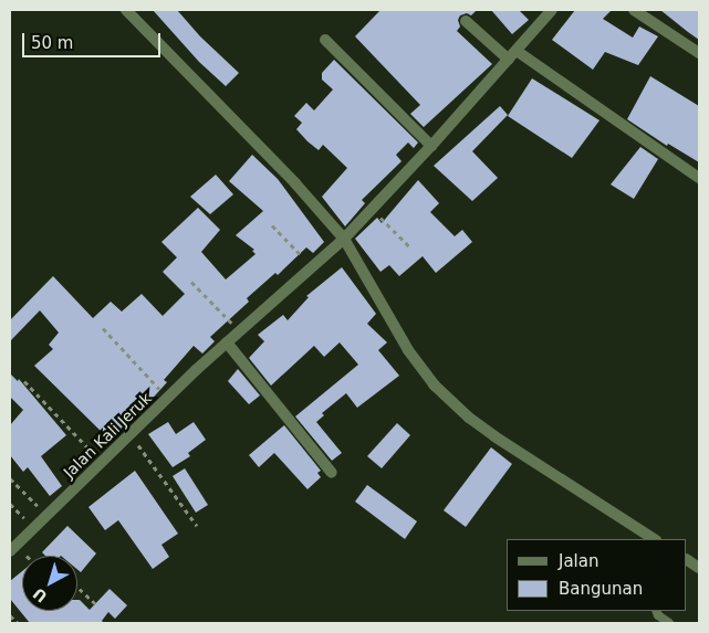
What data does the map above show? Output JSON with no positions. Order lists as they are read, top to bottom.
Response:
{
  "streets": {
    "street": ["Jalan Kali Jeruk"]
  },
  "legend": ["Jalan", "Bangunan"],
  "scale_bar": "50 m",
  "north": "bottom left"
}
